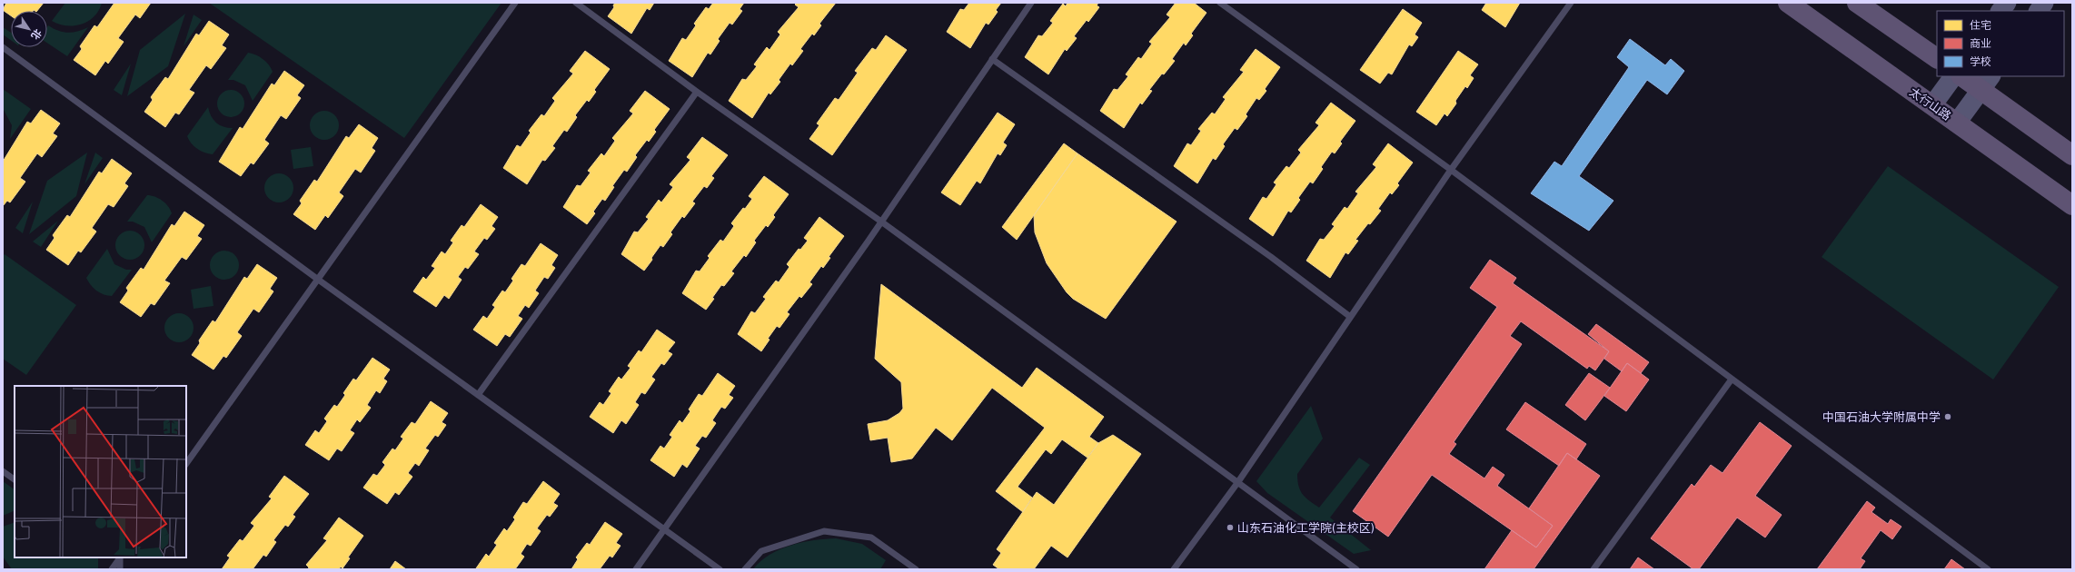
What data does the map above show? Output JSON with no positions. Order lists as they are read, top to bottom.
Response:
{
  "streets": {
    "main road": ["太行山路"]
  },
  "places": ["中国石油大学附属中学", "山东石油化工学院(主校区)"],
  "legend": ["住宅", "商业", "学校"],
  "north": "bottom right"
}
